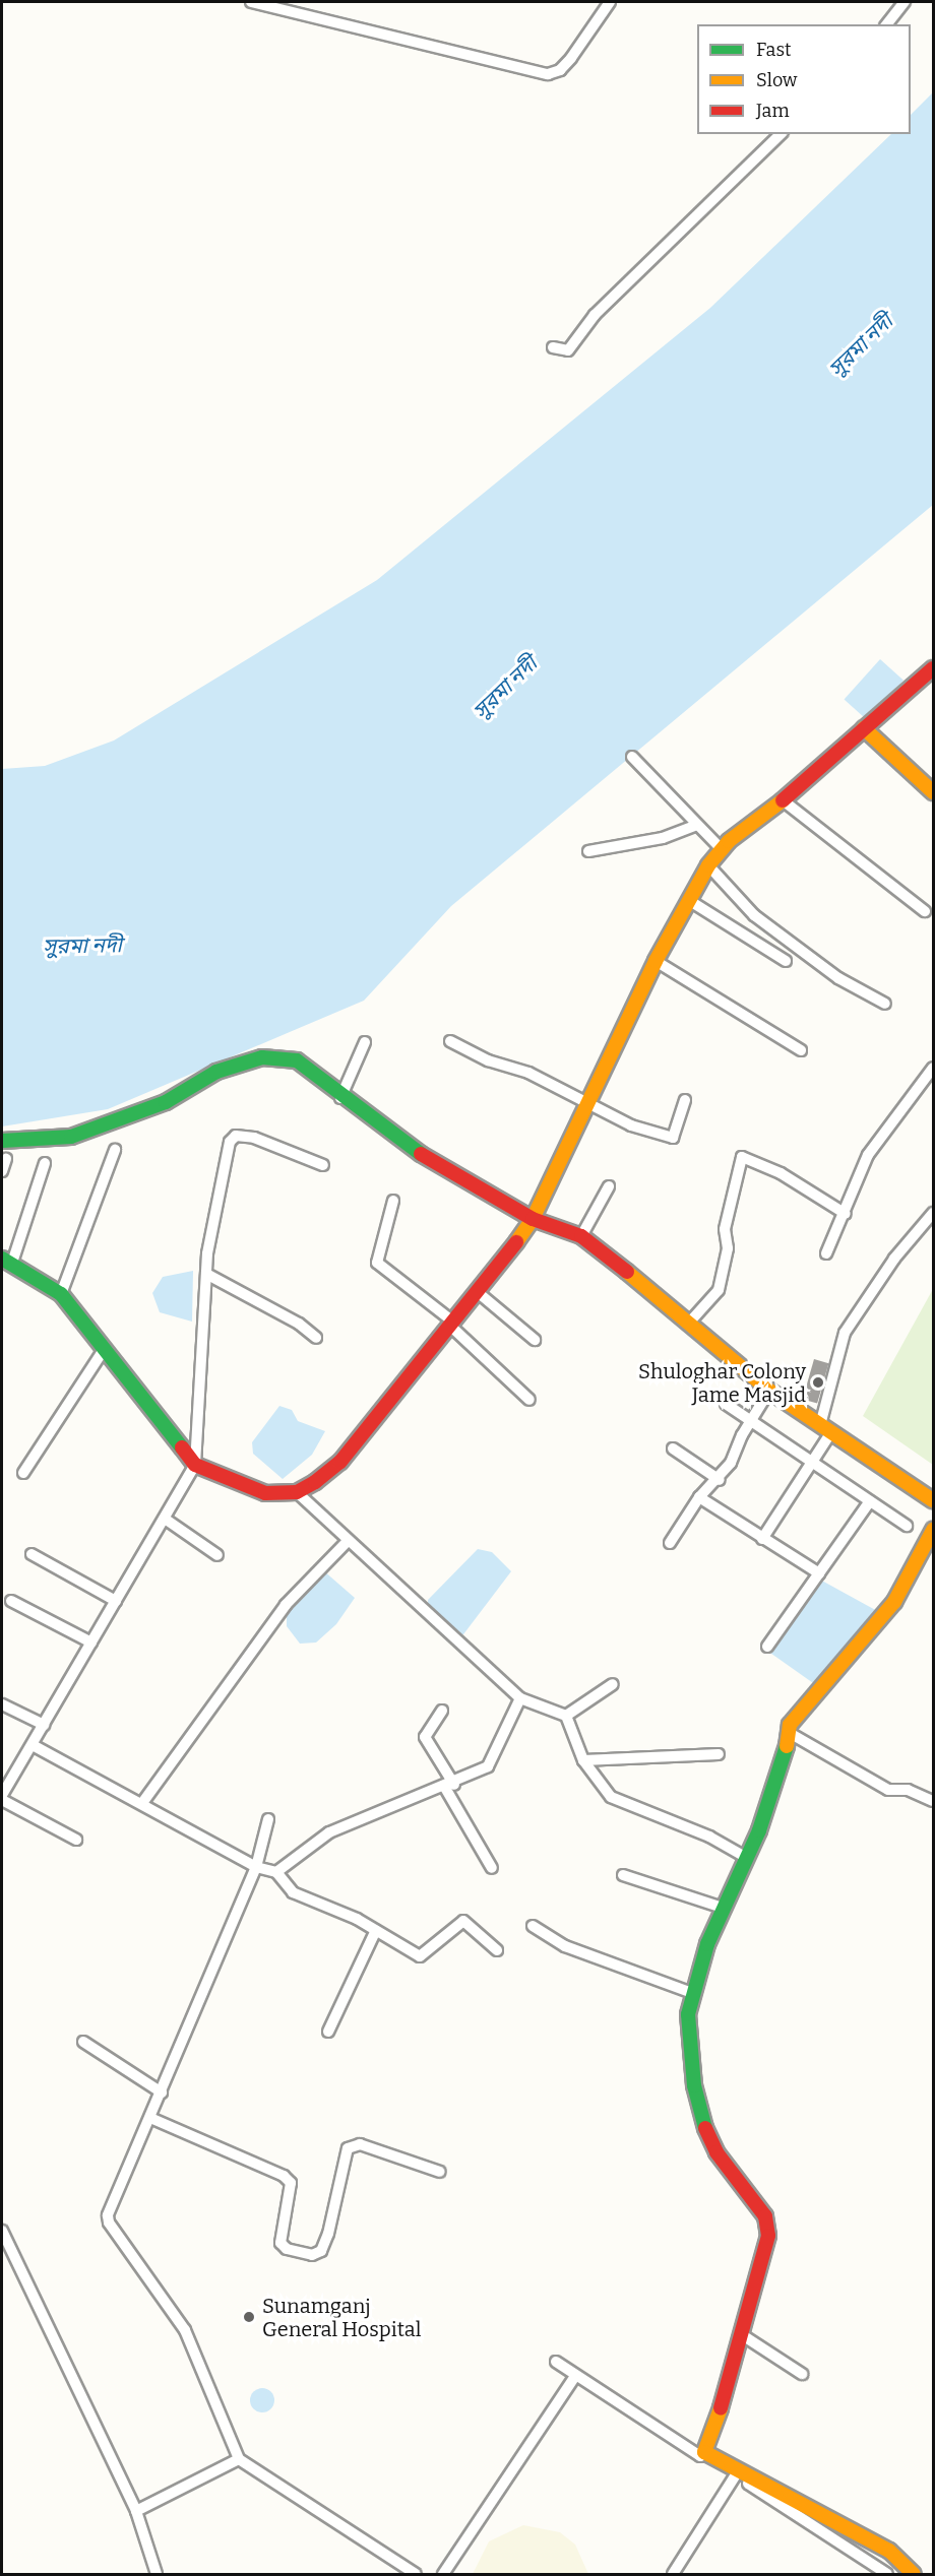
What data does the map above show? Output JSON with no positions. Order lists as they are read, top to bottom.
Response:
{
  "water": ["সুরমা নদী"],
  "places": ["Shuloghar Colony Jame Masjid", "Sunamganj General Hospital"],
  "legend": ["Fast", "Slow", "Jam"]
}
